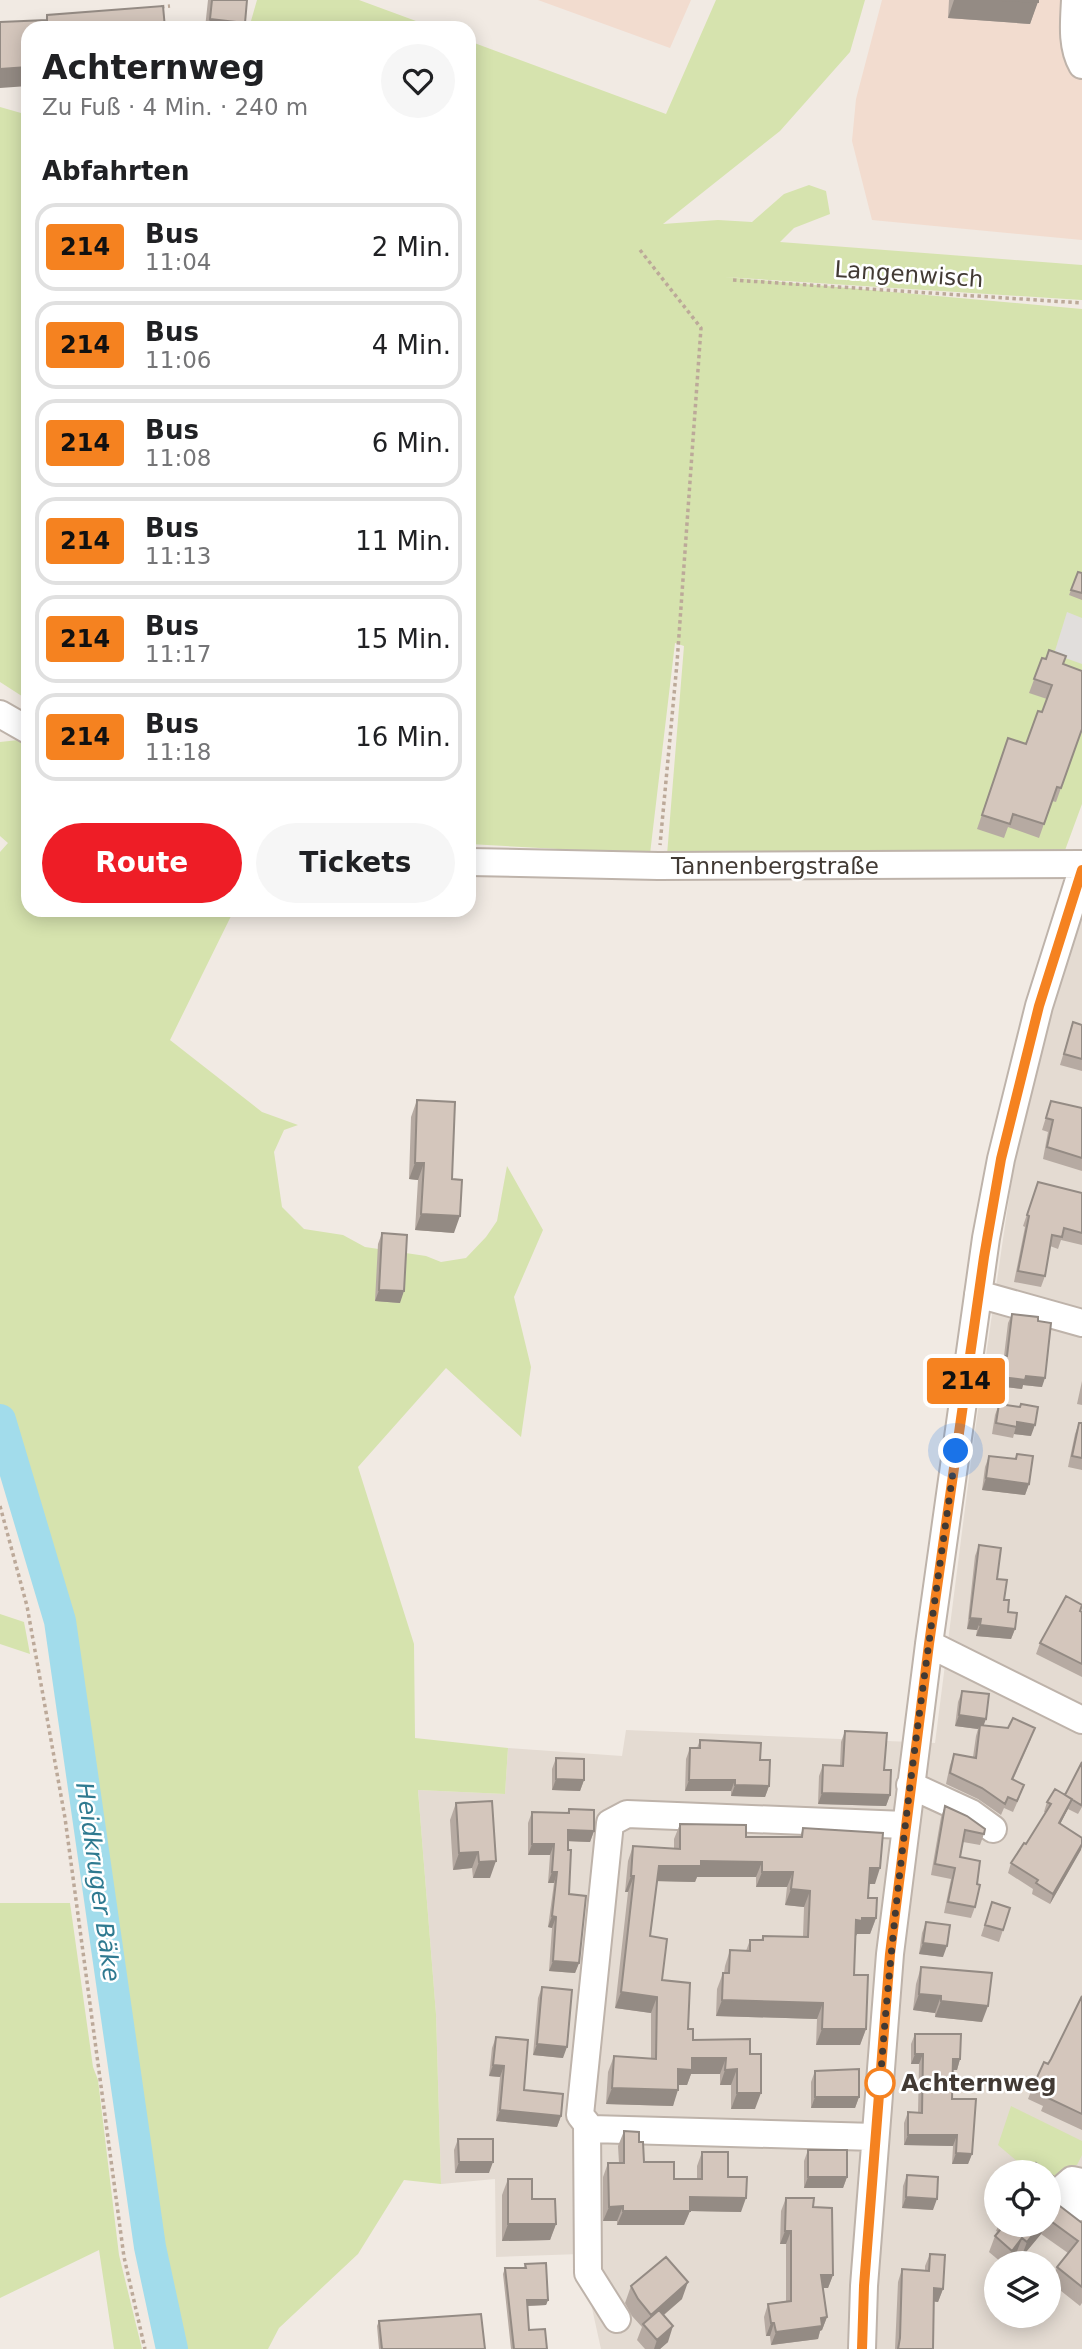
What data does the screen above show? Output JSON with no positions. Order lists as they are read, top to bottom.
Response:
{
  "streets": {
    "street": ["Tannenbergstraße"],
    "path": ["Langenwisch"]
  },
  "water": ["Heidkruger Bäke"],
  "places": ["Achternweg"],
  "lines": ["bus line 214"],
  "page": {
    "on_map": "214",
    "heading": [
      ["Achternweg", "Zu Fuß · 4 Min. · 240 m"],
      "Abfahrten"
    ],
    "list": [
      {
        "mark": "214",
        "name": "Bus",
        "note": "11:04",
        "value": "2 Min."
      },
      {
        "mark": "214",
        "name": "Bus",
        "note": "11:06",
        "value": "4 Min."
      },
      {
        "mark": "214",
        "name": "Bus",
        "note": "11:08",
        "value": "6 Min."
      },
      {
        "mark": "214",
        "name": "Bus",
        "note": "11:13",
        "value": "11 Min."
      },
      {
        "mark": "214",
        "name": "Bus",
        "note": "11:17",
        "value": "15 Min."
      },
      {
        "mark": "214",
        "name": "Bus",
        "note": "11:18",
        "value": "16 Min."
      }
    ],
    "buttons": ["Route", "Tickets"]
  }
}
